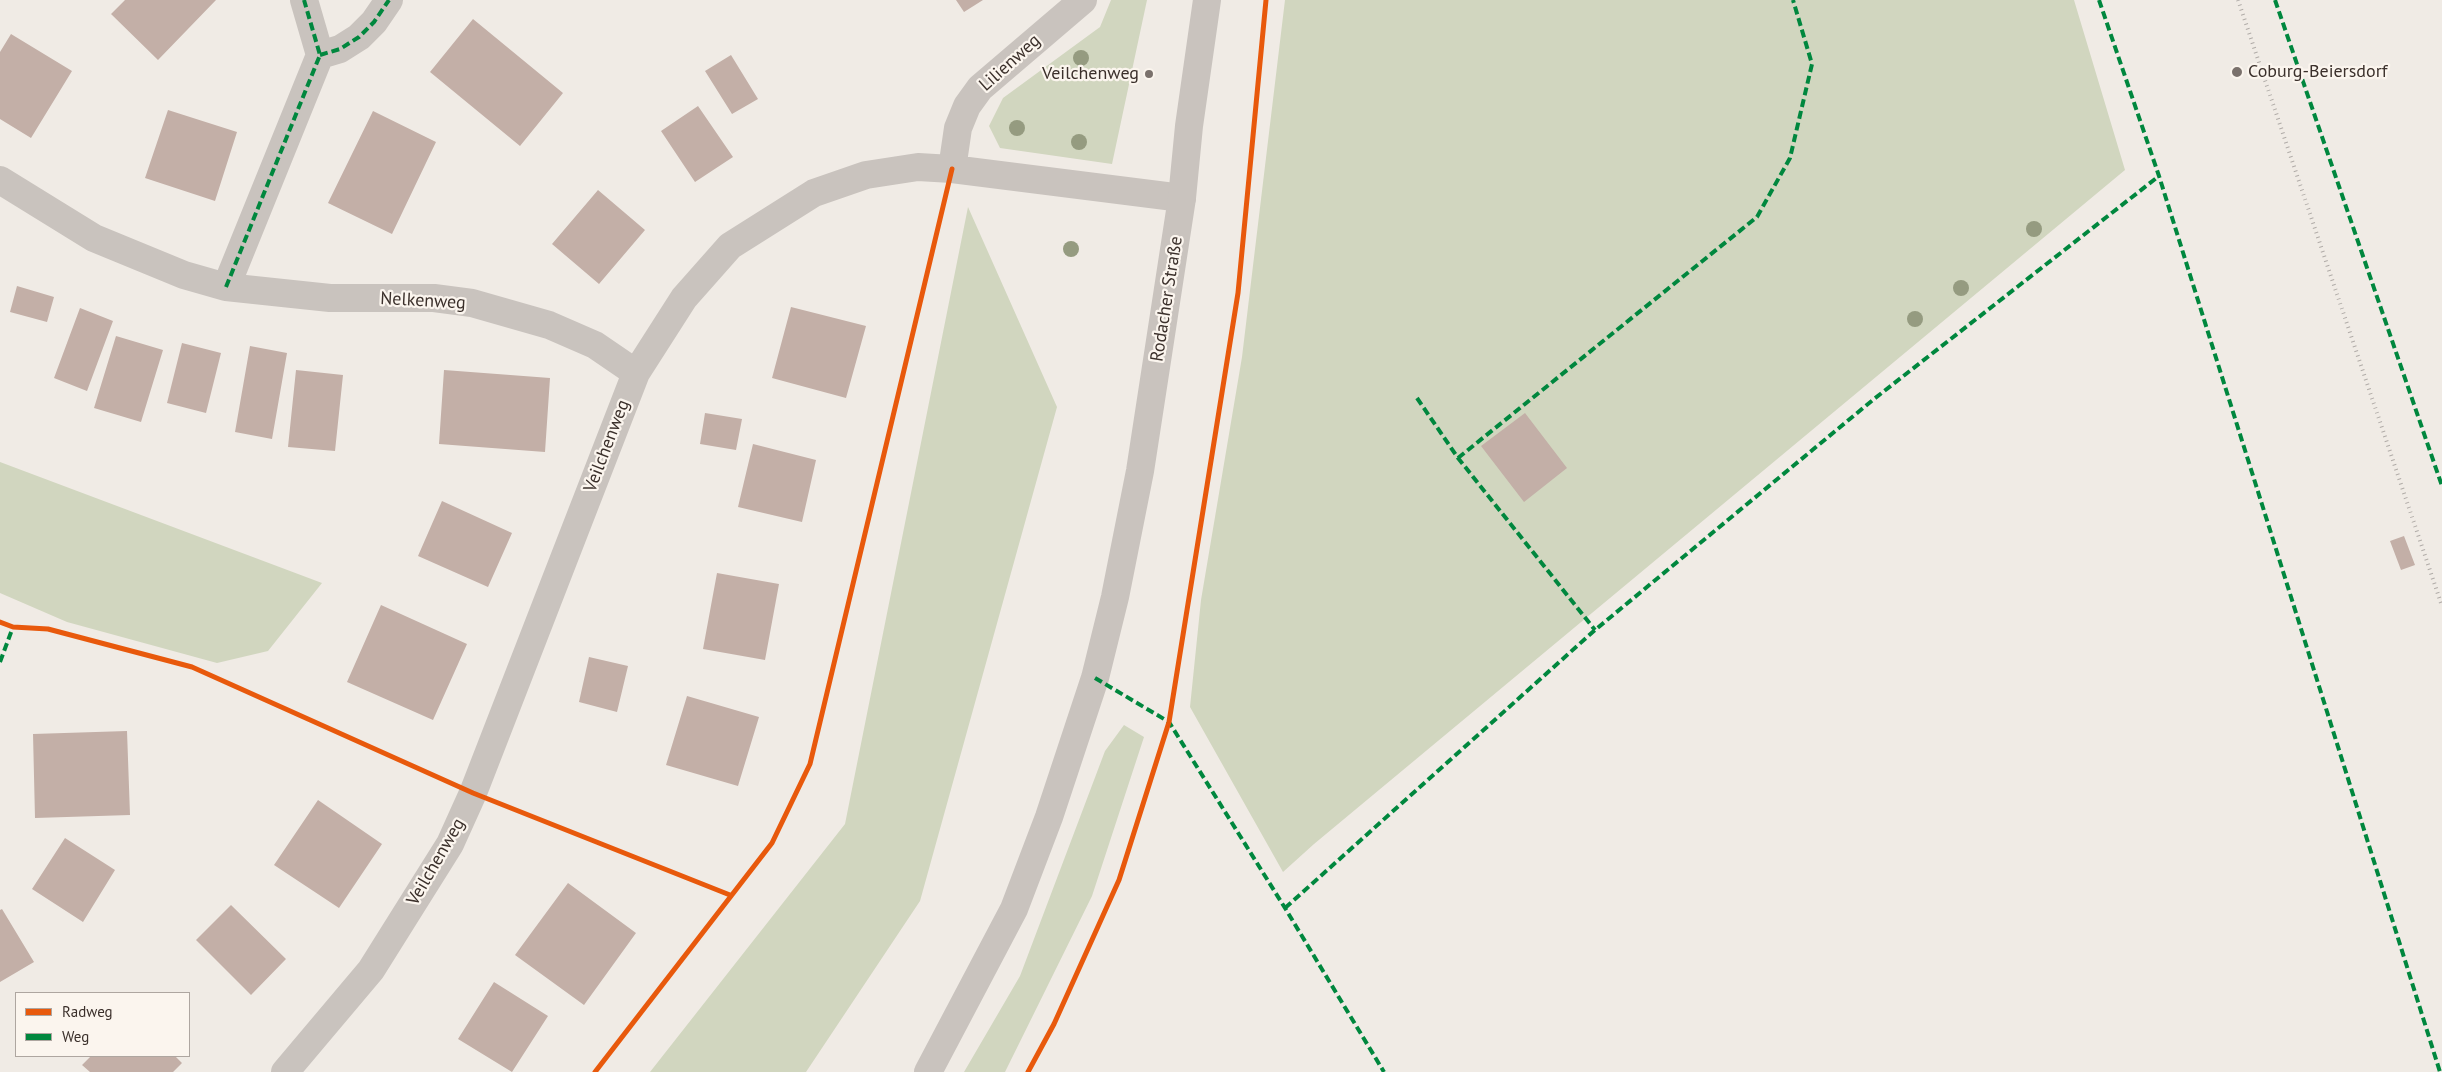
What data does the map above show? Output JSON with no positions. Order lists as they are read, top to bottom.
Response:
{
  "streets": {
    "street": [
      "Lilienweg",
      "Rodacher Straße",
      "Nelkenweg",
      "Veilchenweg"
    ]
  },
  "crossings": [
    ["Lilienweg", "Veilchenweg"],
    ["Rodacher Straße", "Veilchenweg"],
    ["Nelkenweg", "Veilchenweg"]
  ],
  "places": ["Coburg-Beiersdorf", "Veilchenweg"],
  "legend": ["Radweg", "Weg"]
}
